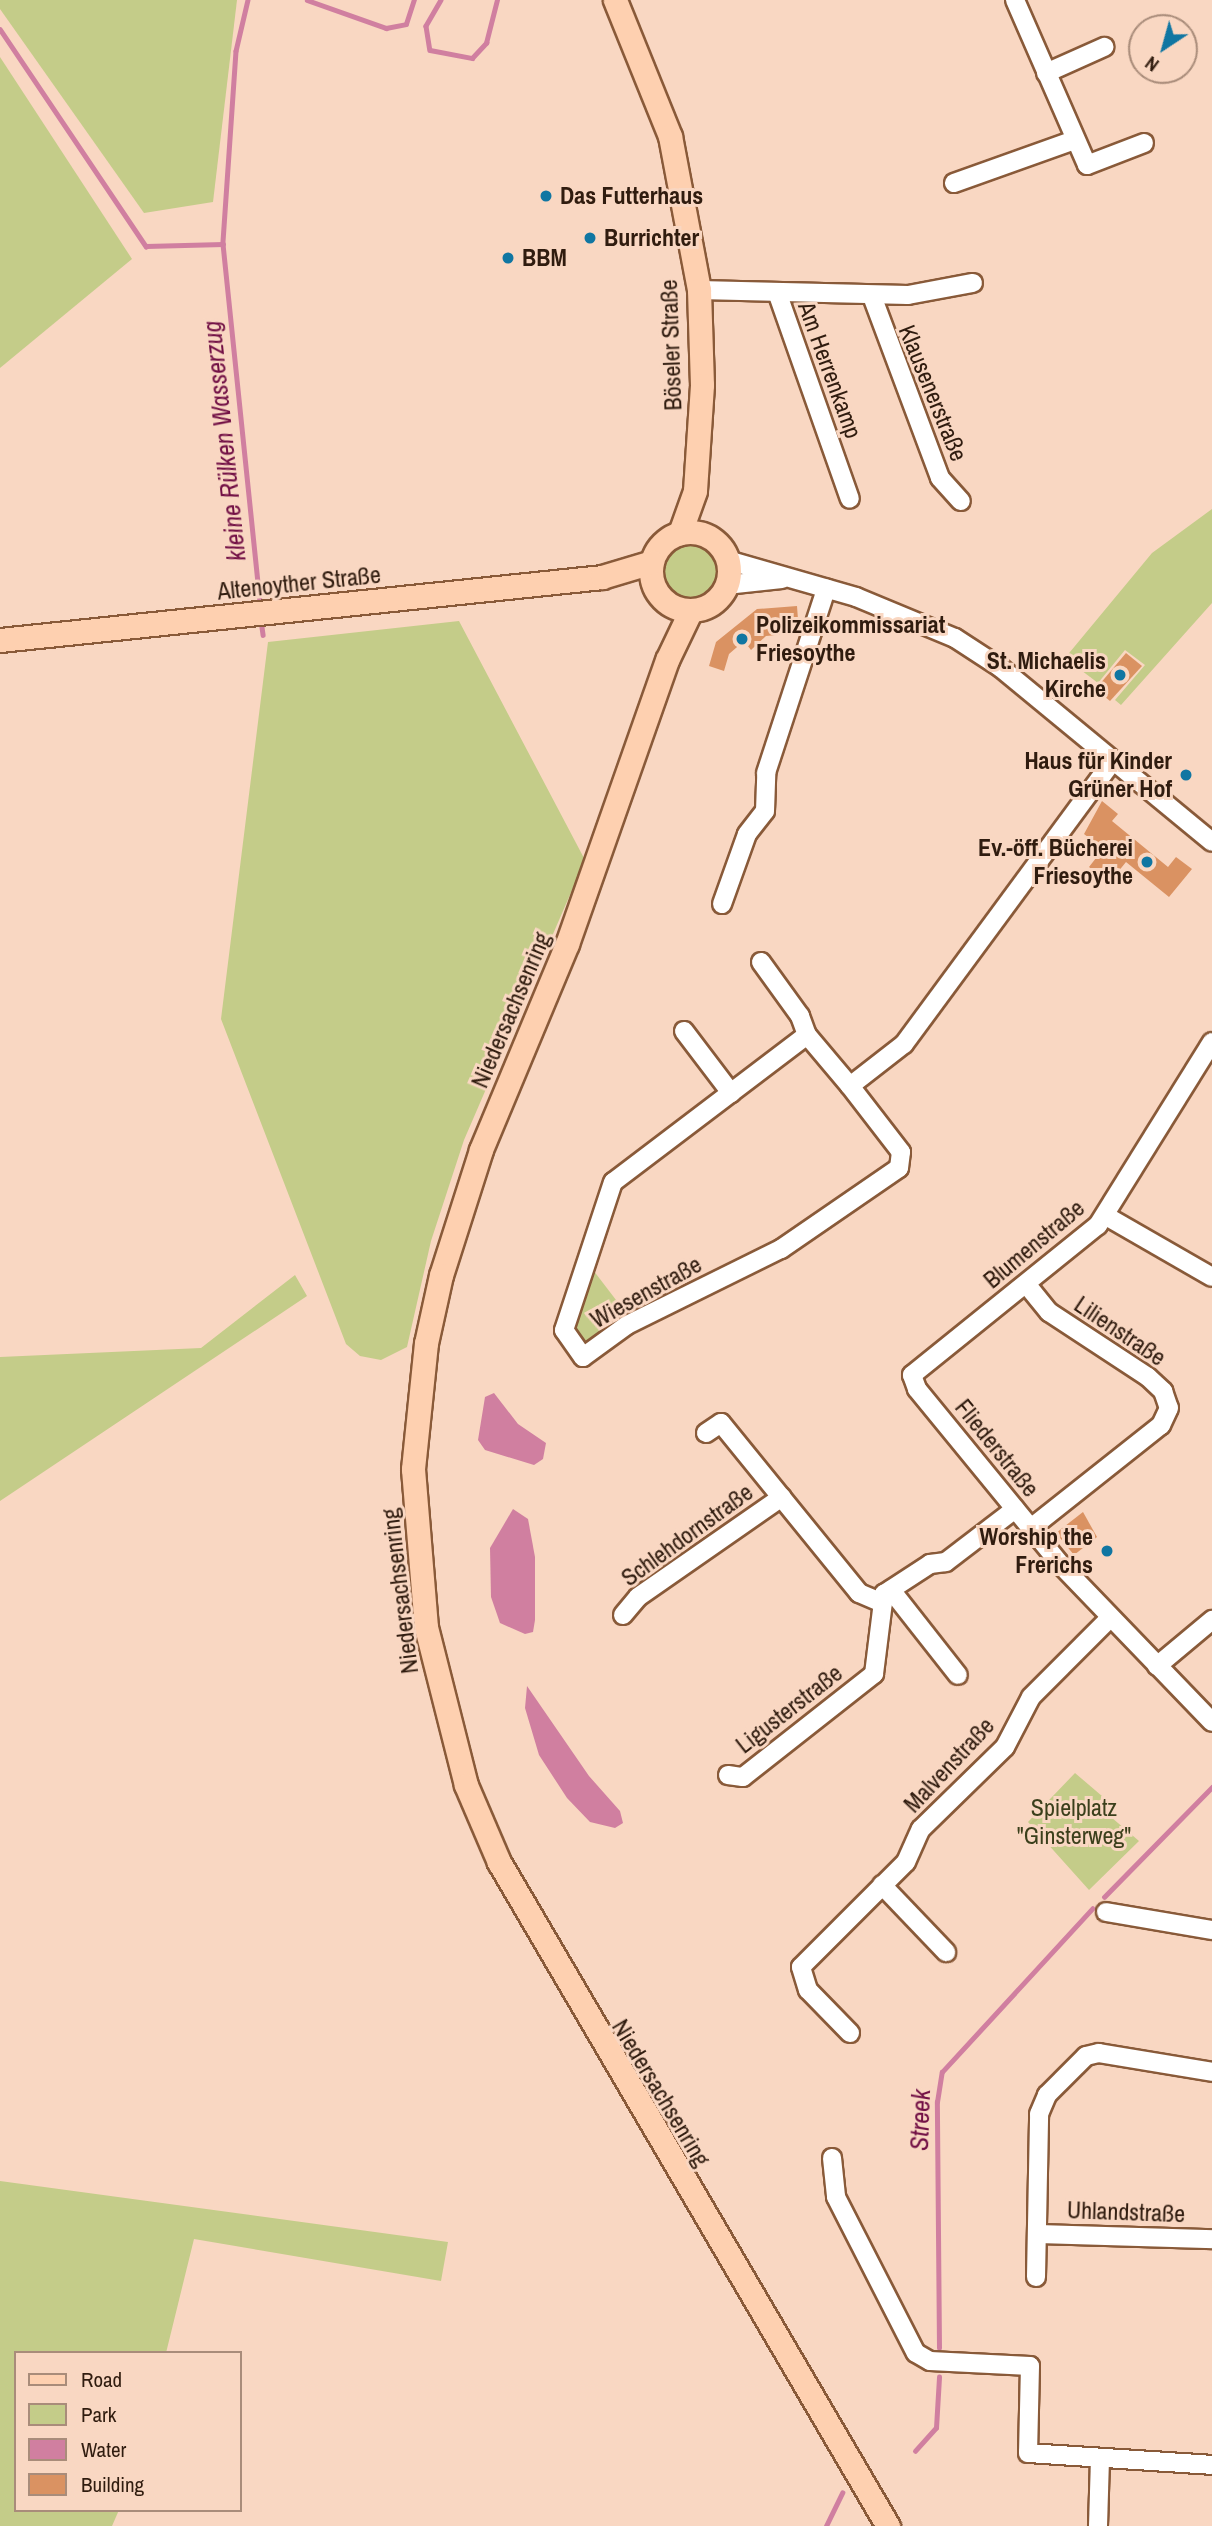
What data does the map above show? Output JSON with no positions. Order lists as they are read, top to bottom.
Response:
{
  "streets": {
    "main road": ["Böseler Straße", "Altenoyther Straße", "Niedersachsenring"],
    "street": [
      "Am Herrenkamp",
      "Klausenerstraße",
      "Blumenstraße",
      "Wiesenstraße",
      "Lilienstraße",
      "Fliederstraße",
      "Schlehdornstraße",
      "Ligusterstraße",
      "Malvenstraße",
      "Uhlandstraße"
    ]
  },
  "crossings": [
    ["Böseler Straße", "Am Herrenkamp"],
    ["Böseler Straße", "Altenoyther Straße"],
    ["Böseler Straße", "Niedersachsenring"],
    ["Altenoyther Straße", "Niedersachsenring"],
    ["Blumenstraße", "Lilienstraße"],
    ["Blumenstraße", "Fliederstraße"],
    ["Lilienstraße", "Fliederstraße"],
    ["Fliederstraße", "Malvenstraße"],
    ["Schlehdornstraße", "Ligusterstraße"]
  ],
  "water": ["kleine Rülken Wasserzug", "Streek"],
  "parks": ["Spielplatz \"Ginsterweg\""],
  "places": [
    "Das Futterhaus",
    "Burrichter",
    "BBM",
    "Polizeikommissariat Friesoythe",
    "St. Michaelis Kirche",
    "Haus für Kinder Grüner Hof",
    "Ev.-öff. Bücherei Friesoythe",
    "Worship the Frerichs"
  ],
  "legend": [
    "Road",
    "Park",
    "Water",
    "Building"
  ],
  "north": "bottom left"
}
